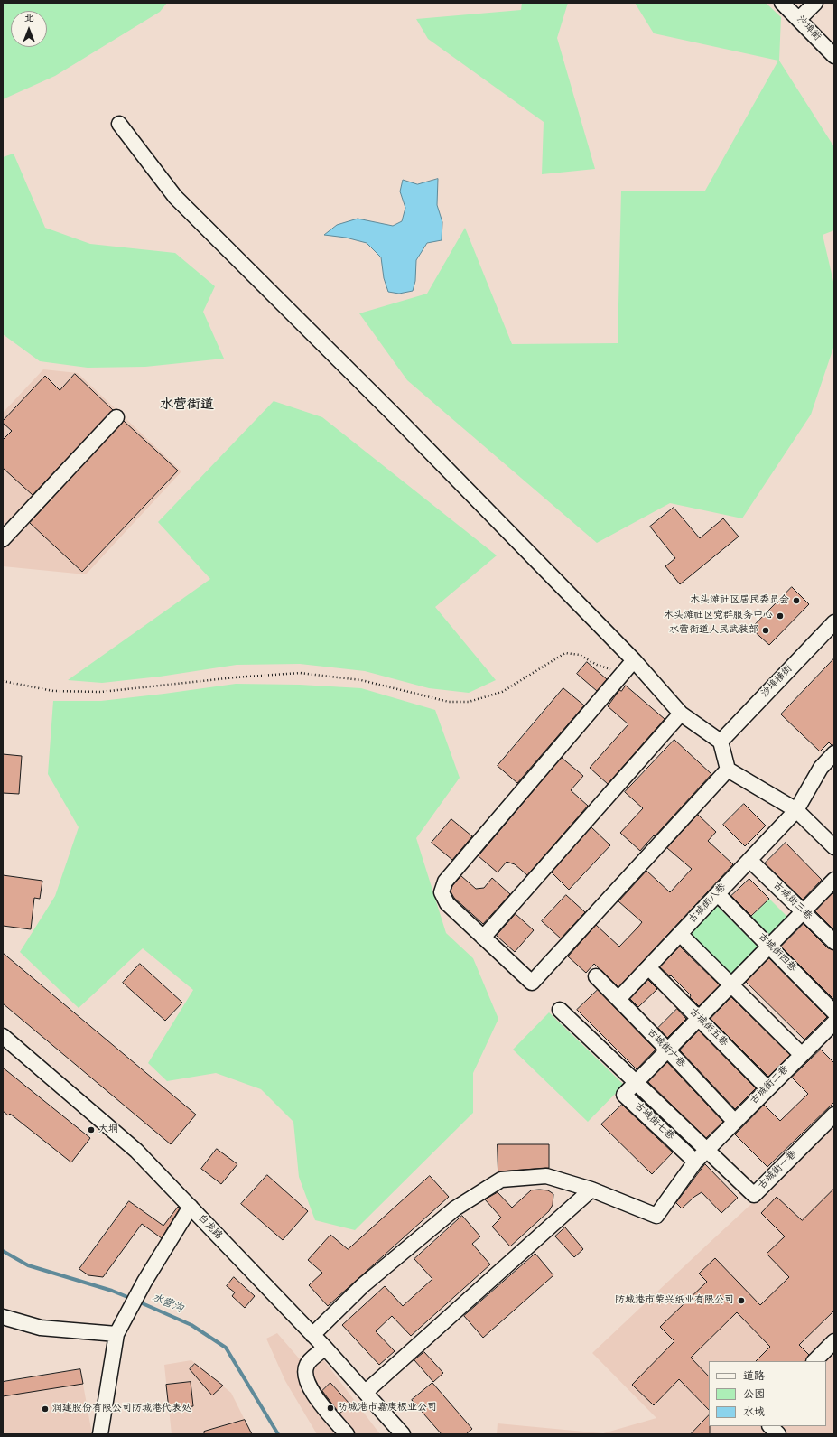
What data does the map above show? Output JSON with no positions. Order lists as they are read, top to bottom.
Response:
{
  "streets": {
    "street": [
      "沙埠街",
      "沙埠横街",
      "古城街三巷",
      "古城街八巷",
      "古城街四巷",
      "古城街五巷",
      "古城街六巷",
      "古城街二巷",
      "古城街七巷",
      "古城街一巷",
      "白龙路"
    ]
  },
  "crossings": [
    ["古城街三巷", "古城街八巷"],
    ["古城街八巷", "古城街四巷"],
    ["古城街八巷", "古城街五巷"],
    ["古城街八巷", "古城街六巷"],
    ["古城街五巷", "古城街二巷"],
    ["古城街六巷", "古城街二巷"],
    ["古城街二巷", "古城街七巷"],
    ["古城街二巷", "古城街一巷"],
    ["古城街七巷", "古城街一巷"]
  ],
  "districts": ["水营街道"],
  "water": ["水营沟"],
  "places": [
    "木头滩社区居民委员会",
    "木头滩社区党群服务中心",
    "水营街道人民武装部",
    "大垌",
    "防城港市荣兴纸业有限公司",
    "防城港市嘉庚板业公司",
    "润建股份有限公司防城港代表处"
  ],
  "legend": ["道路", "公园", "水域"],
  "north": "top"
}
